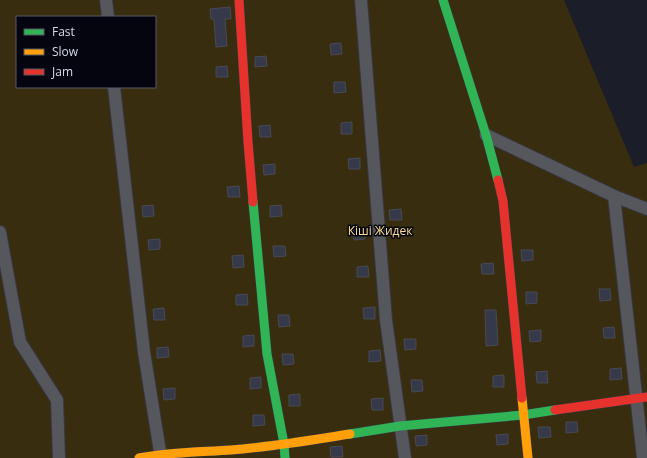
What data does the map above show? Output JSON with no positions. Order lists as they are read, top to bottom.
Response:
{
  "parks": ["Кіші Жидек"],
  "legend": ["Fast", "Slow", "Jam"]
}
